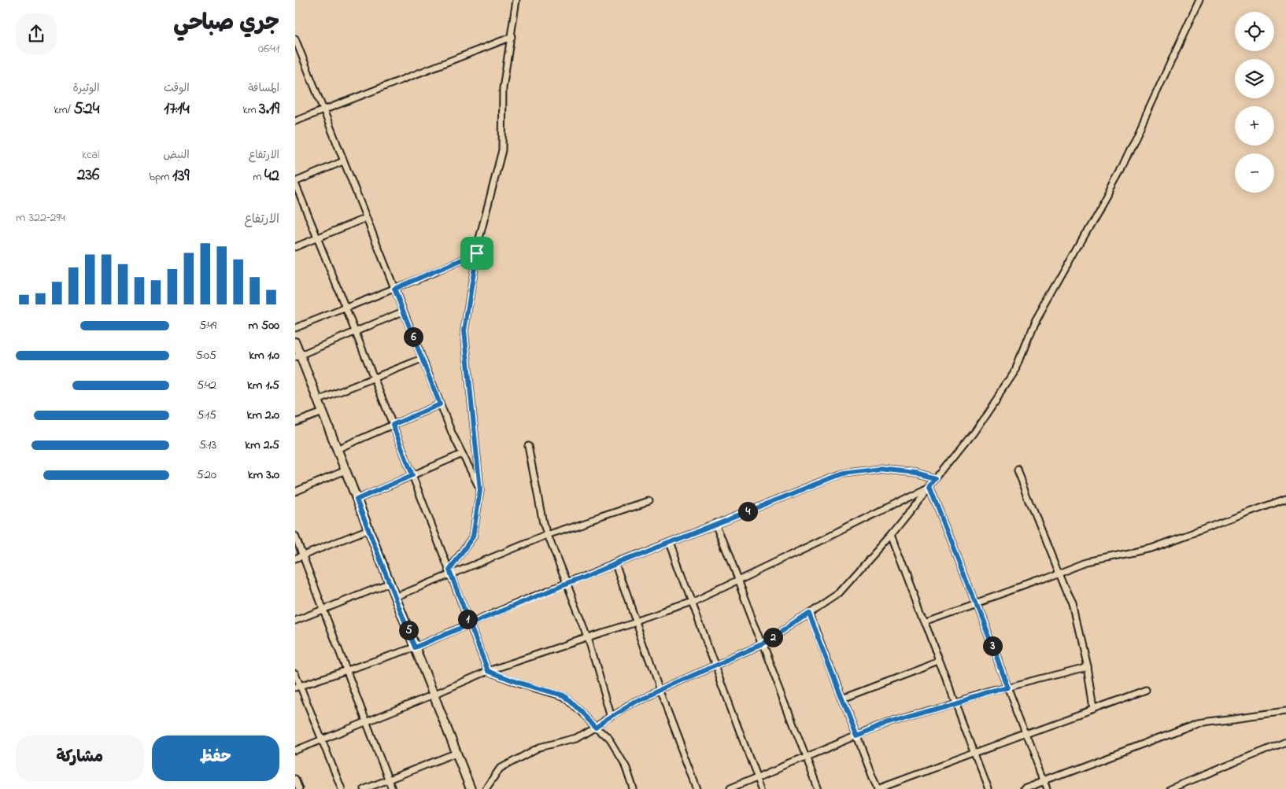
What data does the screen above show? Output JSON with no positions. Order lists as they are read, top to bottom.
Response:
{
  "page": {
    "heading": ["جري صباحي", "06:41"],
    "map_buttons": ["+", "−"],
    "stats": [
      ["المسافة", "3.19 km"],
      ["الوقت", "17:14"],
      ["الوتيرة", "5:24 /km"],
      ["الارتفاع", "42 m"],
      ["النبض", "139 bpm"],
      ["kcal", "236"]
    ],
    "chart": ["الارتفاع", "294–322 m"],
    "list": [
      {
        "name": "500 m",
        "note": "5:49"
      },
      {
        "name": "1.0 km",
        "note": "5:05"
      },
      {
        "name": "1.5 km",
        "note": "5:42"
      },
      {
        "name": "2.0 km",
        "note": "5:15"
      },
      {
        "name": "2.5 km",
        "note": "5:13"
      },
      {
        "name": "3.0 km",
        "note": "5:20"
      }
    ],
    "pins": [
      "6",
      "4",
      "1",
      "5",
      "2",
      "3"
    ],
    "buttons": ["حفظ", "مشاركة"]
  }
}
